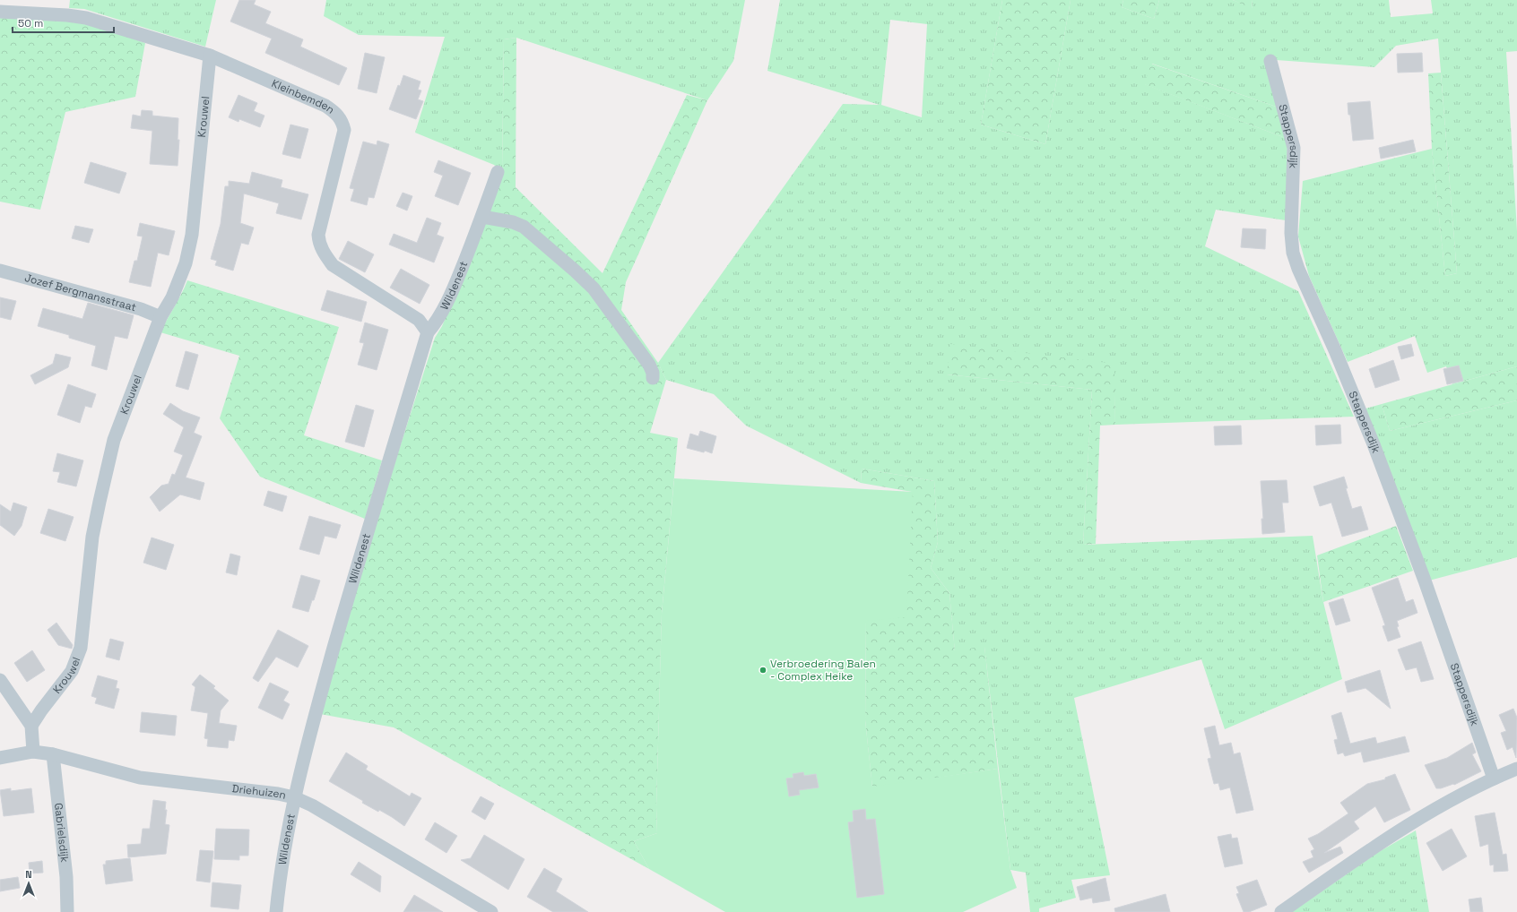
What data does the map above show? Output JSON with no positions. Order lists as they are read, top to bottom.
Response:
{
  "streets": {
    "street": [
      "Kleinbemden",
      "Krouwel",
      "Stappersdijk",
      "Wildenest",
      "Jozef Bergmansstraat",
      "Driehuizen",
      "Gabrielsdijk"
    ]
  },
  "crossings": [
    ["Kleinbemden", "Krouwel"],
    ["Kleinbemden", "Wildenest"],
    ["Krouwel", "Jozef Bergmansstraat"],
    ["Wildenest", "Driehuizen"],
    ["Driehuizen", "Gabrielsdijk"]
  ],
  "places": ["Verbroedering Balen - Complex Heike"],
  "scale_bar": "50 m",
  "north": "top"
}
